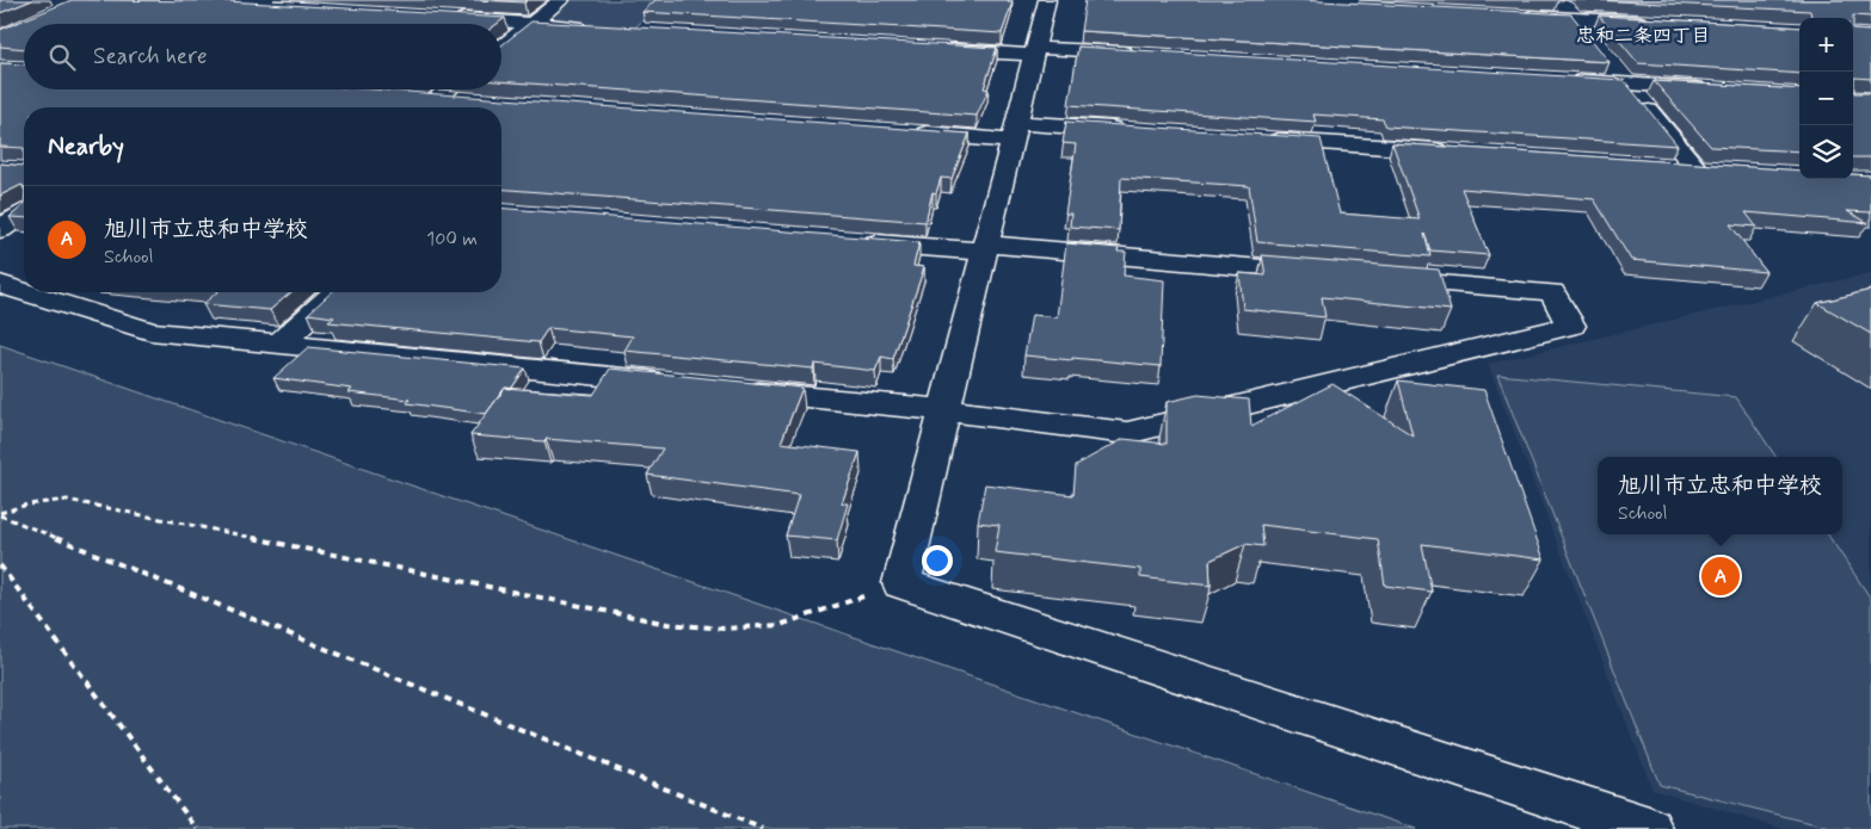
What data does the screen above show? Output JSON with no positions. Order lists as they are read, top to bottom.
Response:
{
  "districts": ["忠和二条四丁目"],
  "page": {
    "map_buttons": ["+", "−"],
    "search": "Search here",
    "heading": "Nearby",
    "list": [
      {
        "mark": "A",
        "name": "旭川市立忠和中学校",
        "note": "School",
        "value": "100 m"
      }
    ],
    "popup": ["旭川市立忠和中学校", "School"],
    "pins": "A"
  }
}
